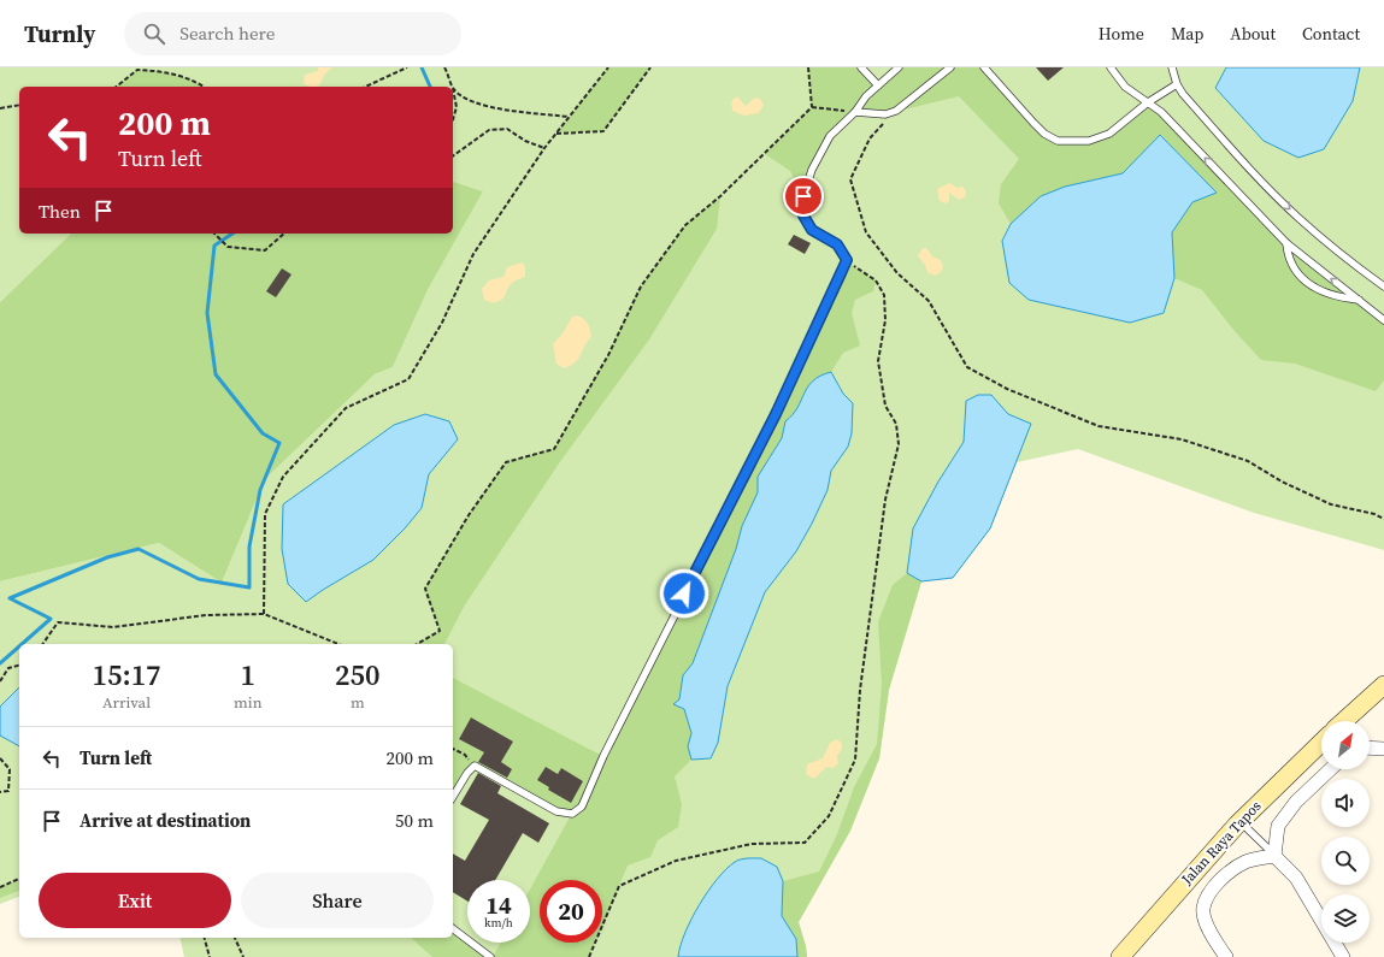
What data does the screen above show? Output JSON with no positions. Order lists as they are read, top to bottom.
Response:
{
  "streets": {
    "main road": ["Jalan Raya Tapos"]
  },
  "north": "top right",
  "page": {
    "header": "Turnly",
    "search": "Search here",
    "nav": [
      "Home",
      "Map",
      "About",
      "Contact"
    ],
    "turn": ["200 m", "Turn left"],
    "then": "Then",
    "eta": [
      "15:17",
      "Arrival",
      "1",
      "min",
      "250",
      "m"
    ],
    "list": [
      {
        "name": "Turn left",
        "value": "200 m"
      },
      {
        "name": "Arrive at destination",
        "value": "50 m"
      }
    ],
    "buttons": ["Exit", "Share"],
    "speed": "14 km/h",
    "limit": "20"
  }
}
